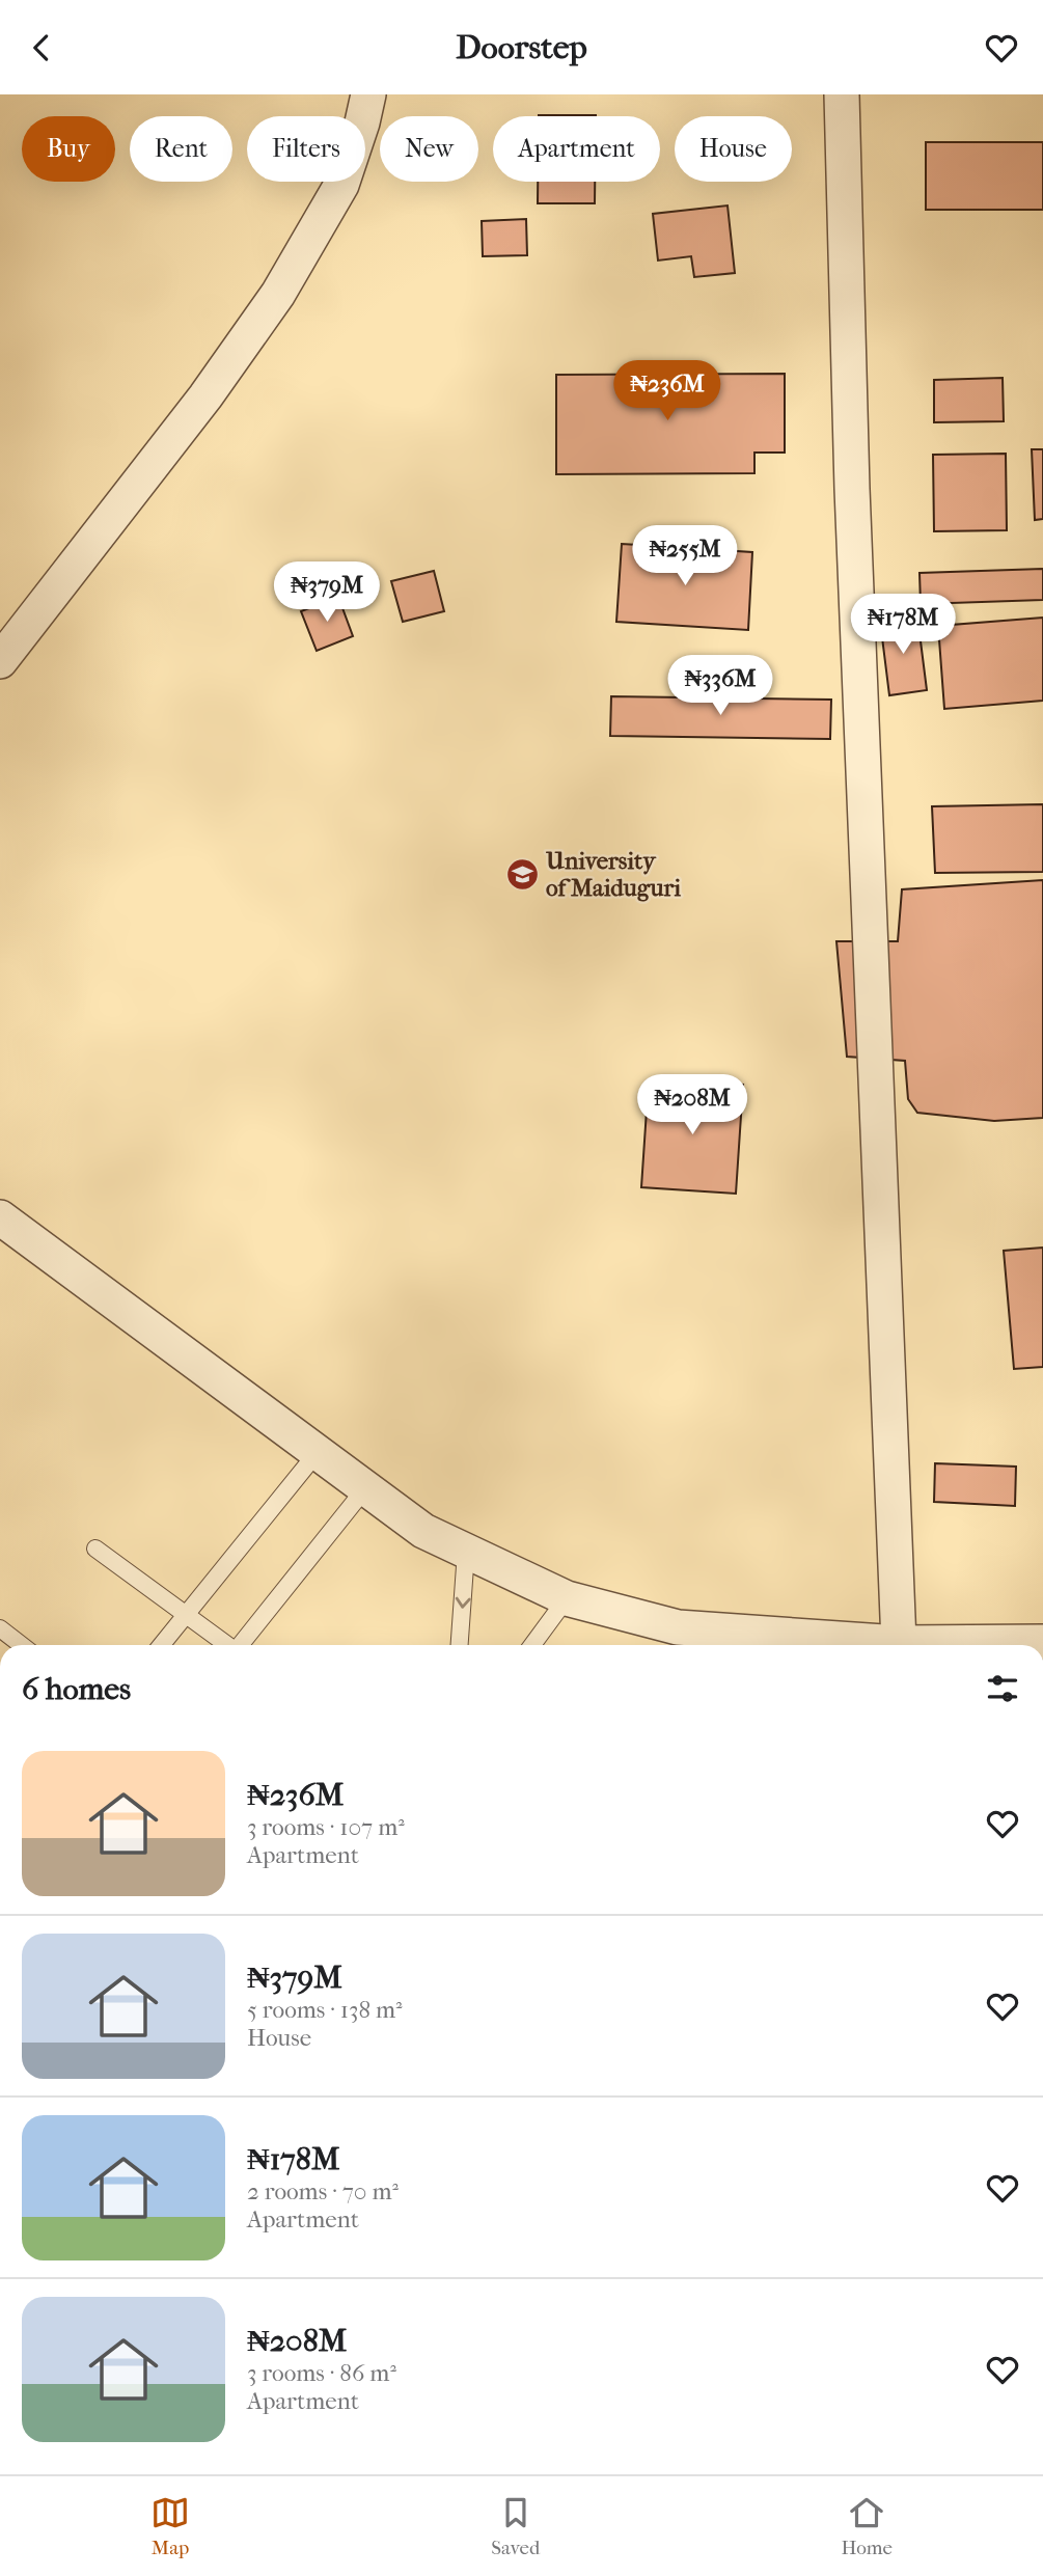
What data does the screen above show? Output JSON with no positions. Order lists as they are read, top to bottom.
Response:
{
  "places": {
    "school or university": ["University of Maiduguri"]
  },
  "page": {
    "header": "Doorstep",
    "chip": [
      "Buy",
      "Rent",
      "Filters",
      "New",
      "Apartment",
      "House"
    ],
    "price": [
      "₦236M",
      "₦255M",
      "₦379M",
      "₦178M",
      "₦336M",
      "₦208M"
    ],
    "heading": "6 homes",
    "list": [
      {
        "name": "₦236M",
        "note": "3 rooms · 107 m² · Apartment"
      },
      {
        "name": "₦379M",
        "note": "5 rooms · 138 m² · House"
      },
      {
        "name": "₦178M",
        "note": "2 rooms · 70 m² · Apartment"
      },
      {
        "name": "₦208M",
        "note": "3 rooms · 86 m² · Apartment"
      }
    ],
    "tabs": ["Map", "Saved", "Home"]
  }
}
